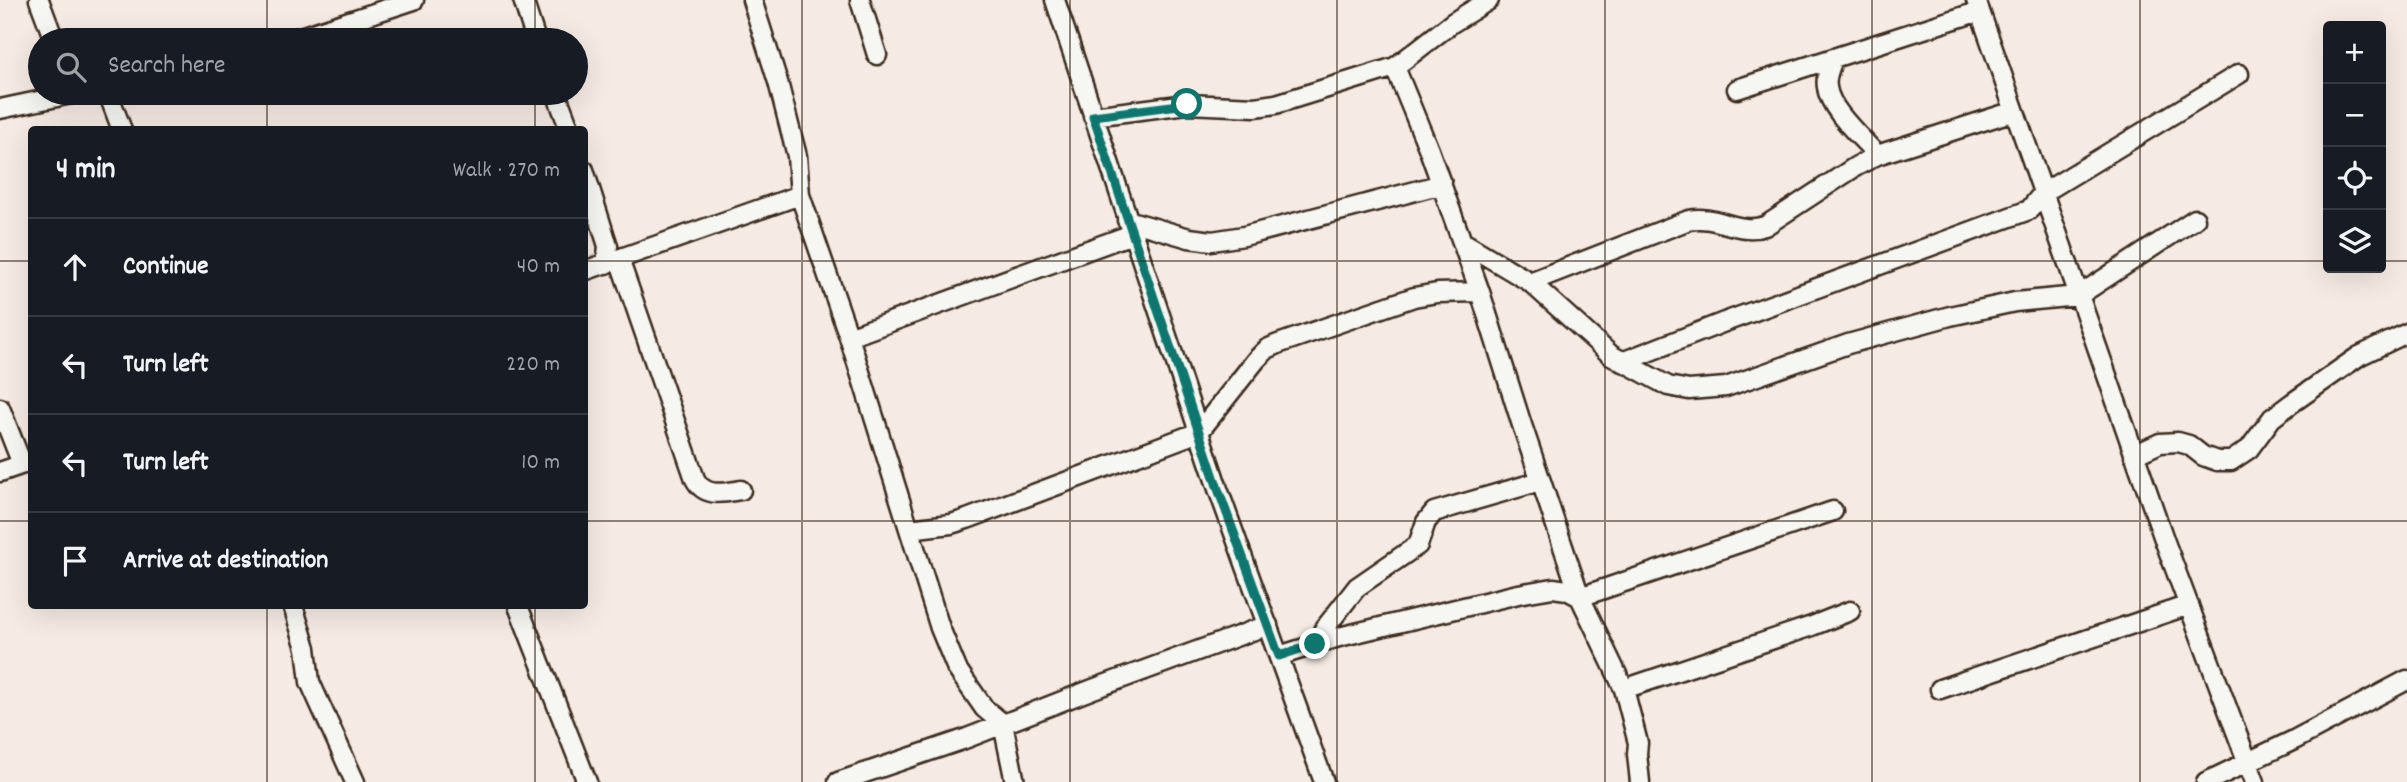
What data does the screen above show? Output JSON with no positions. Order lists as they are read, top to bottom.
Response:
{
  "page": {
    "map_buttons": ["+", "−"],
    "search": "Search here",
    "heading": ["4 min", "Walk · 270 m"],
    "list": [
      ["Continue", "40 m"],
      ["Turn left", "220 m"],
      ["Turn left", "10 m"],
      "Arrive at destination"
    ]
  }
}
